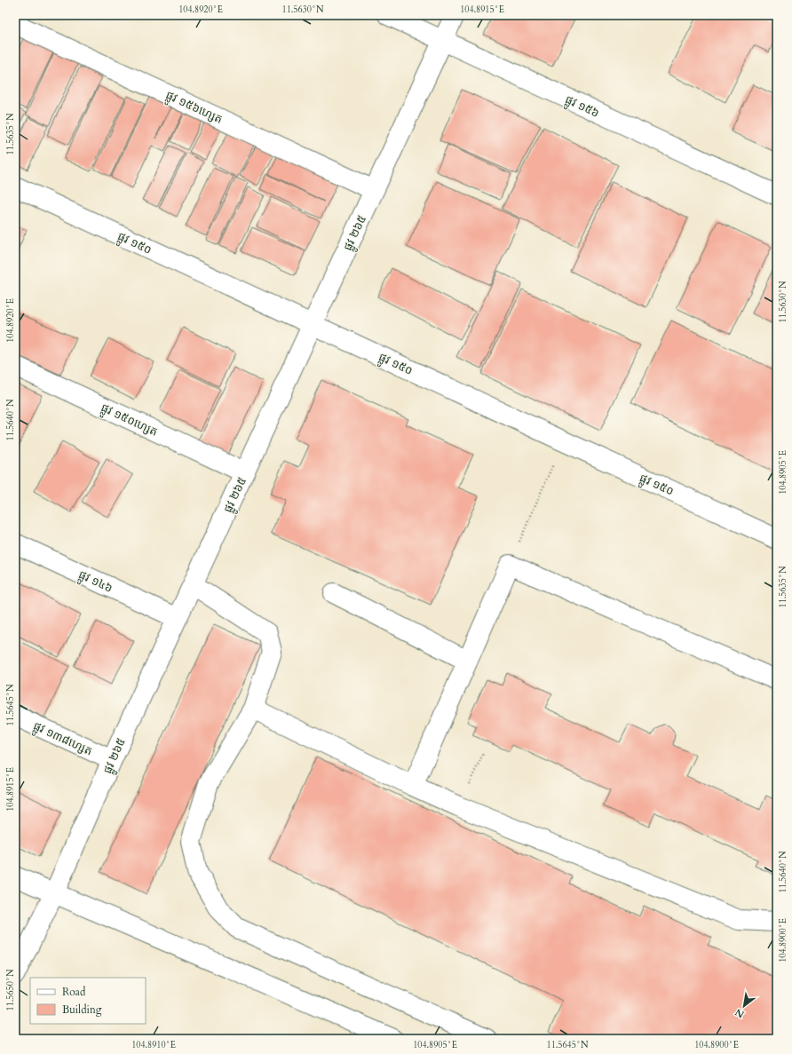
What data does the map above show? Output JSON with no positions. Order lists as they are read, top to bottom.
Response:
{
  "streets": {
    "street": [
      "ផ្លូវ ១៥៦",
      "ផ្លូវ ១៥៦ហ្សេត",
      "ផ្លូវ ២៦៥",
      "ផ្លូវ ១៥០",
      "ផ្លូវ ១៥០ហ្សេត",
      "ផ្លូវ ១៤៦",
      "ផ្លូវ ១៣៨ហ្សេត"
    ]
  },
  "crossings": [
    ["ផ្លូវ ១៥៦", "ផ្លូវ ២៦៥"],
    ["ផ្លូវ ១៥៦ហ្សេត", "ផ្លូវ ២៦៥"],
    ["ផ្លូវ ២៦៥", "ផ្លូវ ១៥០"],
    ["ផ្លូវ ២៦៥", "ផ្លូវ ១៥០ហ្សេត"],
    ["ផ្លូវ ២៦៥", "ផ្លូវ ១៤៦"],
    ["ផ្លូវ ២៦៥", "ផ្លូវ ១៣៨ហ្សេត"]
  ],
  "legend": ["Road", "Building"],
  "north": "bottom left",
  "coordinates": [
    "104.8920°E",
    "11.5630°N",
    "104.8915°E",
    "11.5635°N",
    "11.5640°N",
    "104.8905°E",
    "11.5645°N",
    "104.8900°E",
    "11.5650°N",
    "104.8910°E"
  ]
}
